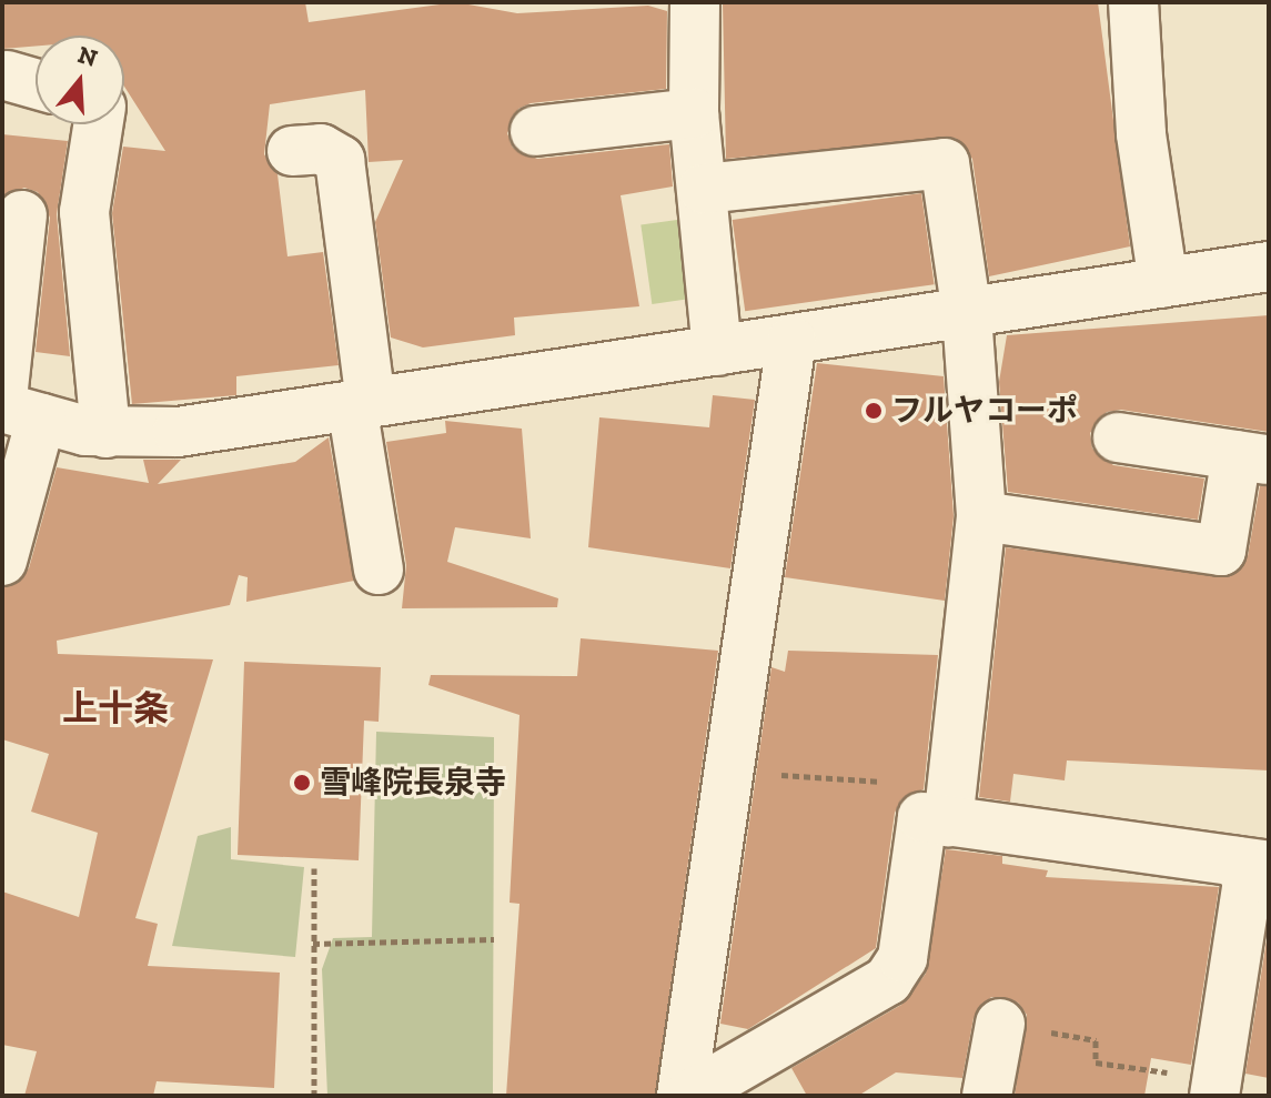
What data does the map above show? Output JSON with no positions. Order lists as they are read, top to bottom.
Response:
{
  "districts": ["上十条"],
  "places": ["フルヤコーポ", "雪峰院長泉寺"],
  "north": "top"
}
